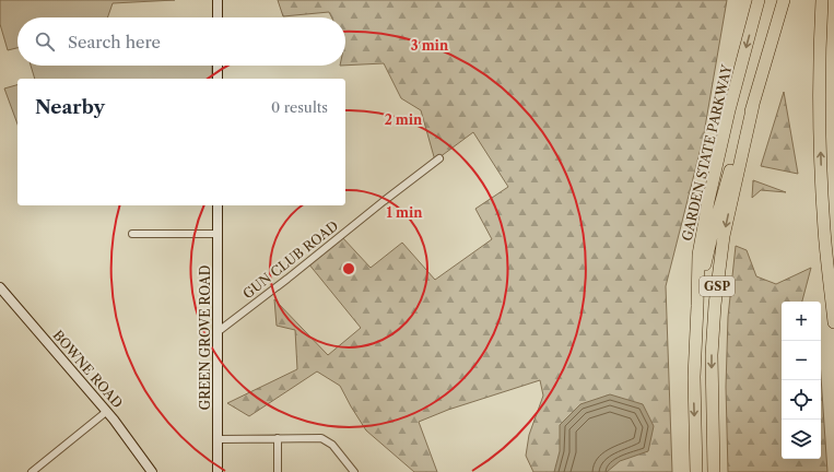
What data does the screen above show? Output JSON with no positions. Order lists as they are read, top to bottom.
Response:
{
  "streets": {
    "highway": ["GARDEN STATE PARKWAY", "GSP"],
    "street": ["GUN CLUB ROAD", "GREEN GROVE ROAD", "BOWNE ROAD"]
  },
  "crossings": [
    ["GUN CLUB ROAD", "GREEN GROVE ROAD"]
  ],
  "page": {
    "search": "Search here",
    "heading": ["Nearby", "0 results"],
    "map_buttons": ["+", "−"]
  },
  "rings": ["3 min", "2 min", "1 min"]
}
